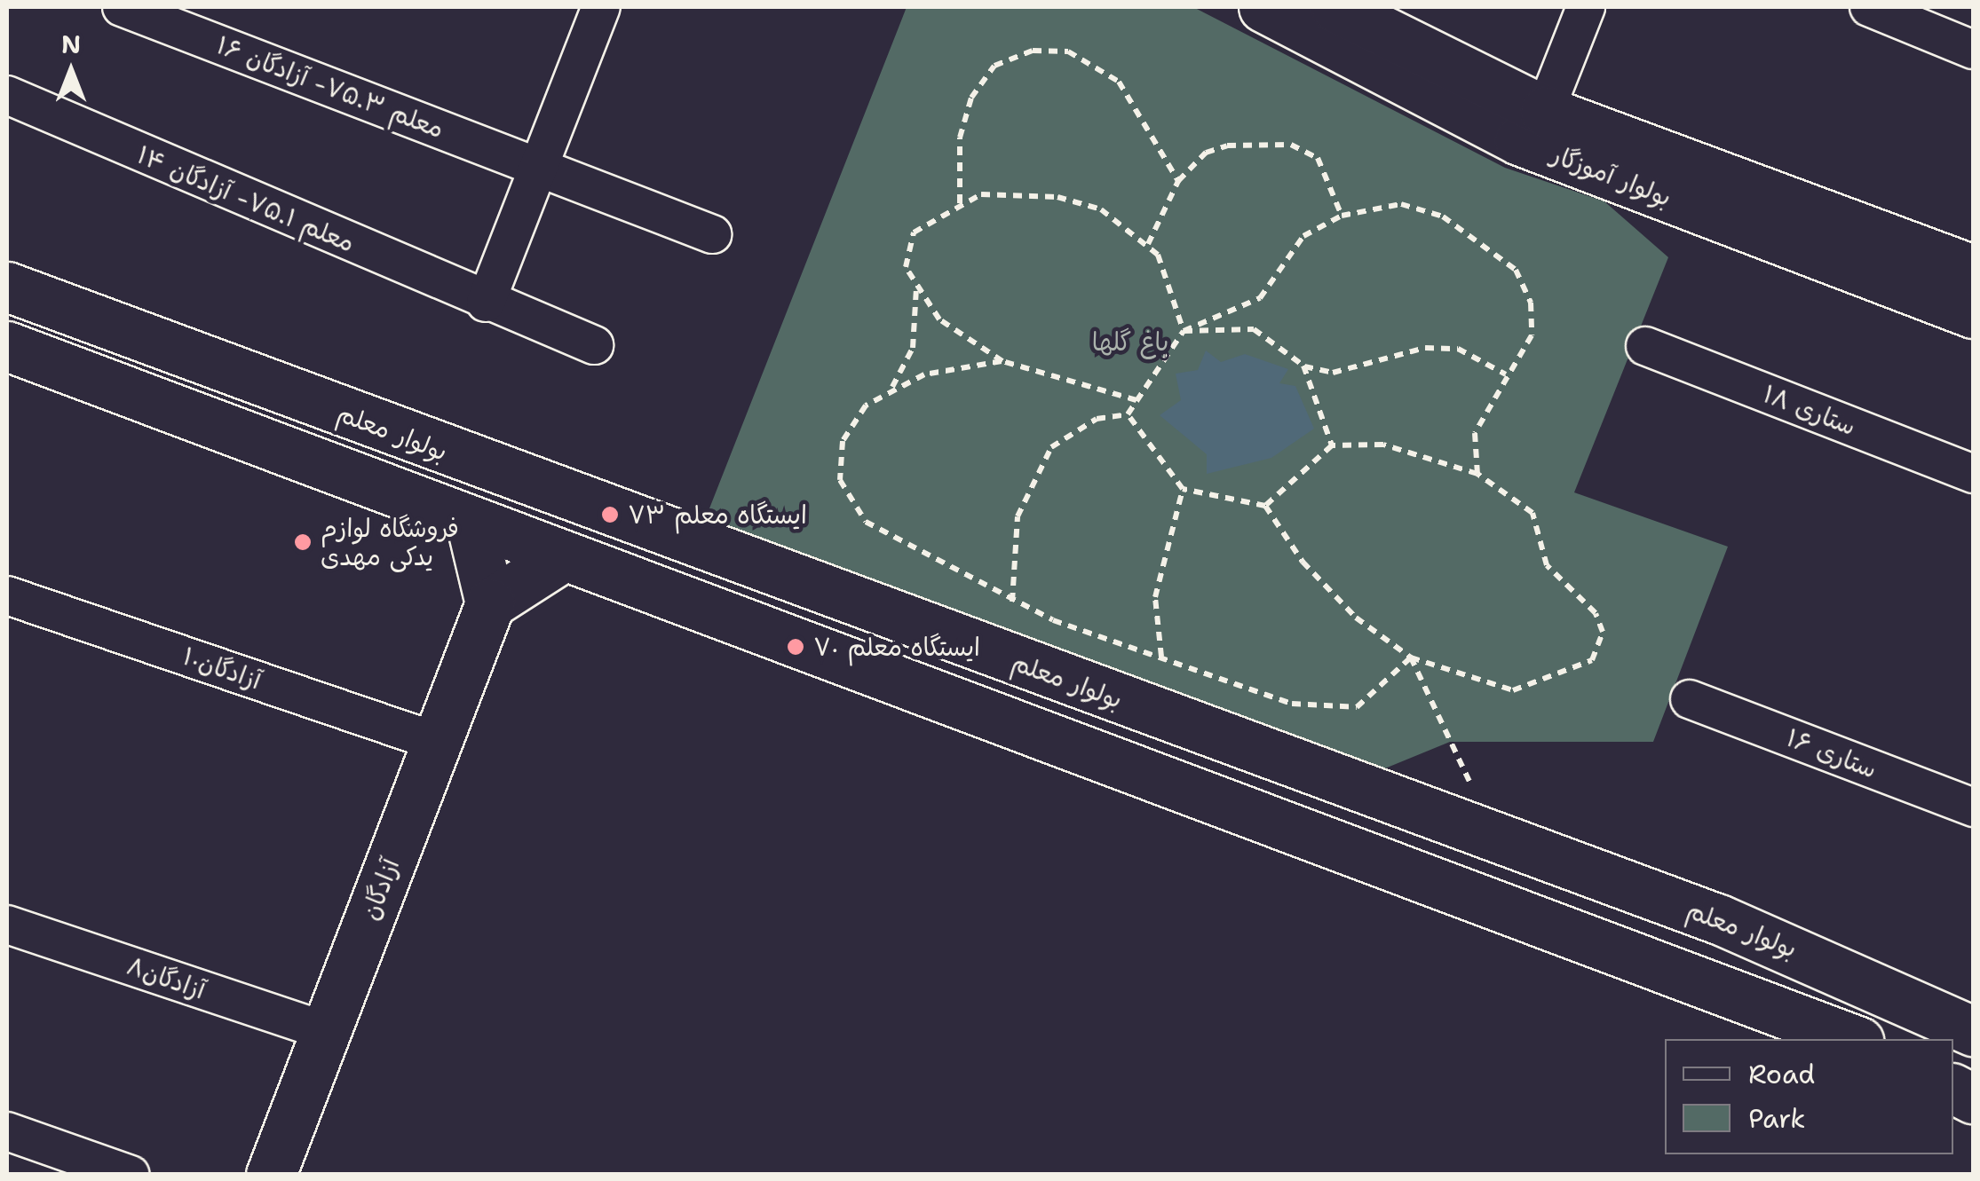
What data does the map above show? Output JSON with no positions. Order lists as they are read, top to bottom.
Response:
{
  "streets": {
    "main road": ["بولوار آموزگار", "بولوار معلم", "آزادگان"],
    "street": [
      "معلم ۷۵.۳- آزادگان ۱۶",
      "معلم ۷۵.۱- آزادگان ۱۴",
      "ستاری ۱۸",
      "آزادگان۱۰",
      "ستاری ۱۶",
      "آزادگان۸"
    ]
  },
  "crossings": [
    ["آزادگان۱۰", "آزادگان"],
    ["آزادگان", "آزادگان۸"]
  ],
  "parks": ["باغ گلها"],
  "places": ["ایستگاه معلم ۷۳", "فروشگاه لوازم یدکی مهدی", "ایستگاه معلم ۷۰"],
  "legend": ["Road", "Park"],
  "north": "top"
}
